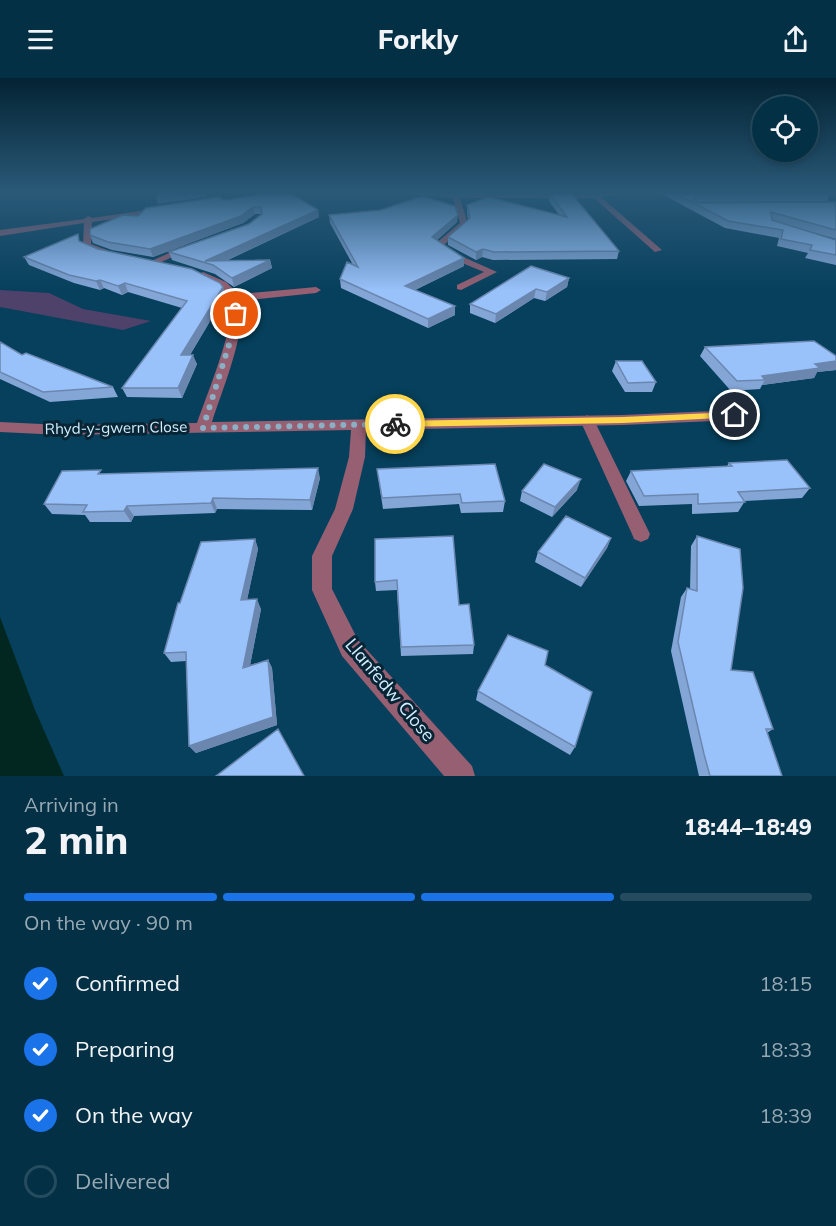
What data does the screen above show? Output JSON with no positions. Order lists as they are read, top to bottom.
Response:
{
  "streets": {
    "street": ["Rhyd-y-gwern Close", "Llanfedw Close"]
  },
  "crossings": [
    ["Rhyd-y-gwern Close", "Llanfedw Close"]
  ],
  "page": {
    "header": "Forkly",
    "heading": ["2 min", "Arriving in", "18:44–18:49"],
    "bar": "On the way · 90 m",
    "list": [
      ["Confirmed", "18:15"],
      ["Preparing", "18:33"],
      ["On the way", "18:39"],
      "Delivered"
    ]
  }
}
